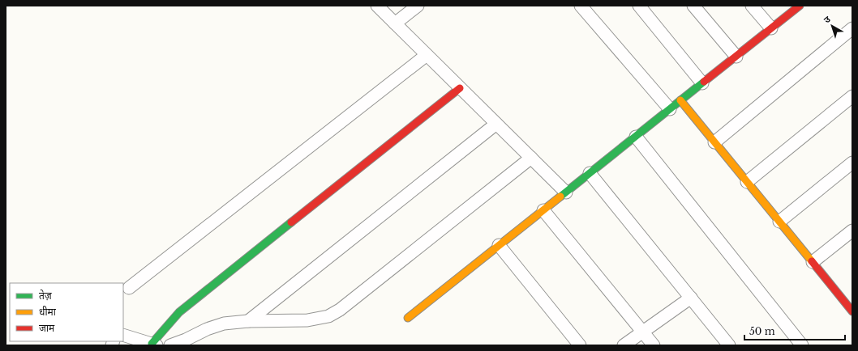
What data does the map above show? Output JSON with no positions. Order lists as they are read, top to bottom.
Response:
{
  "legend": ["तेज़", "धीमा", "जाम"],
  "scale_bar": "50 m",
  "north": "top left"
}
